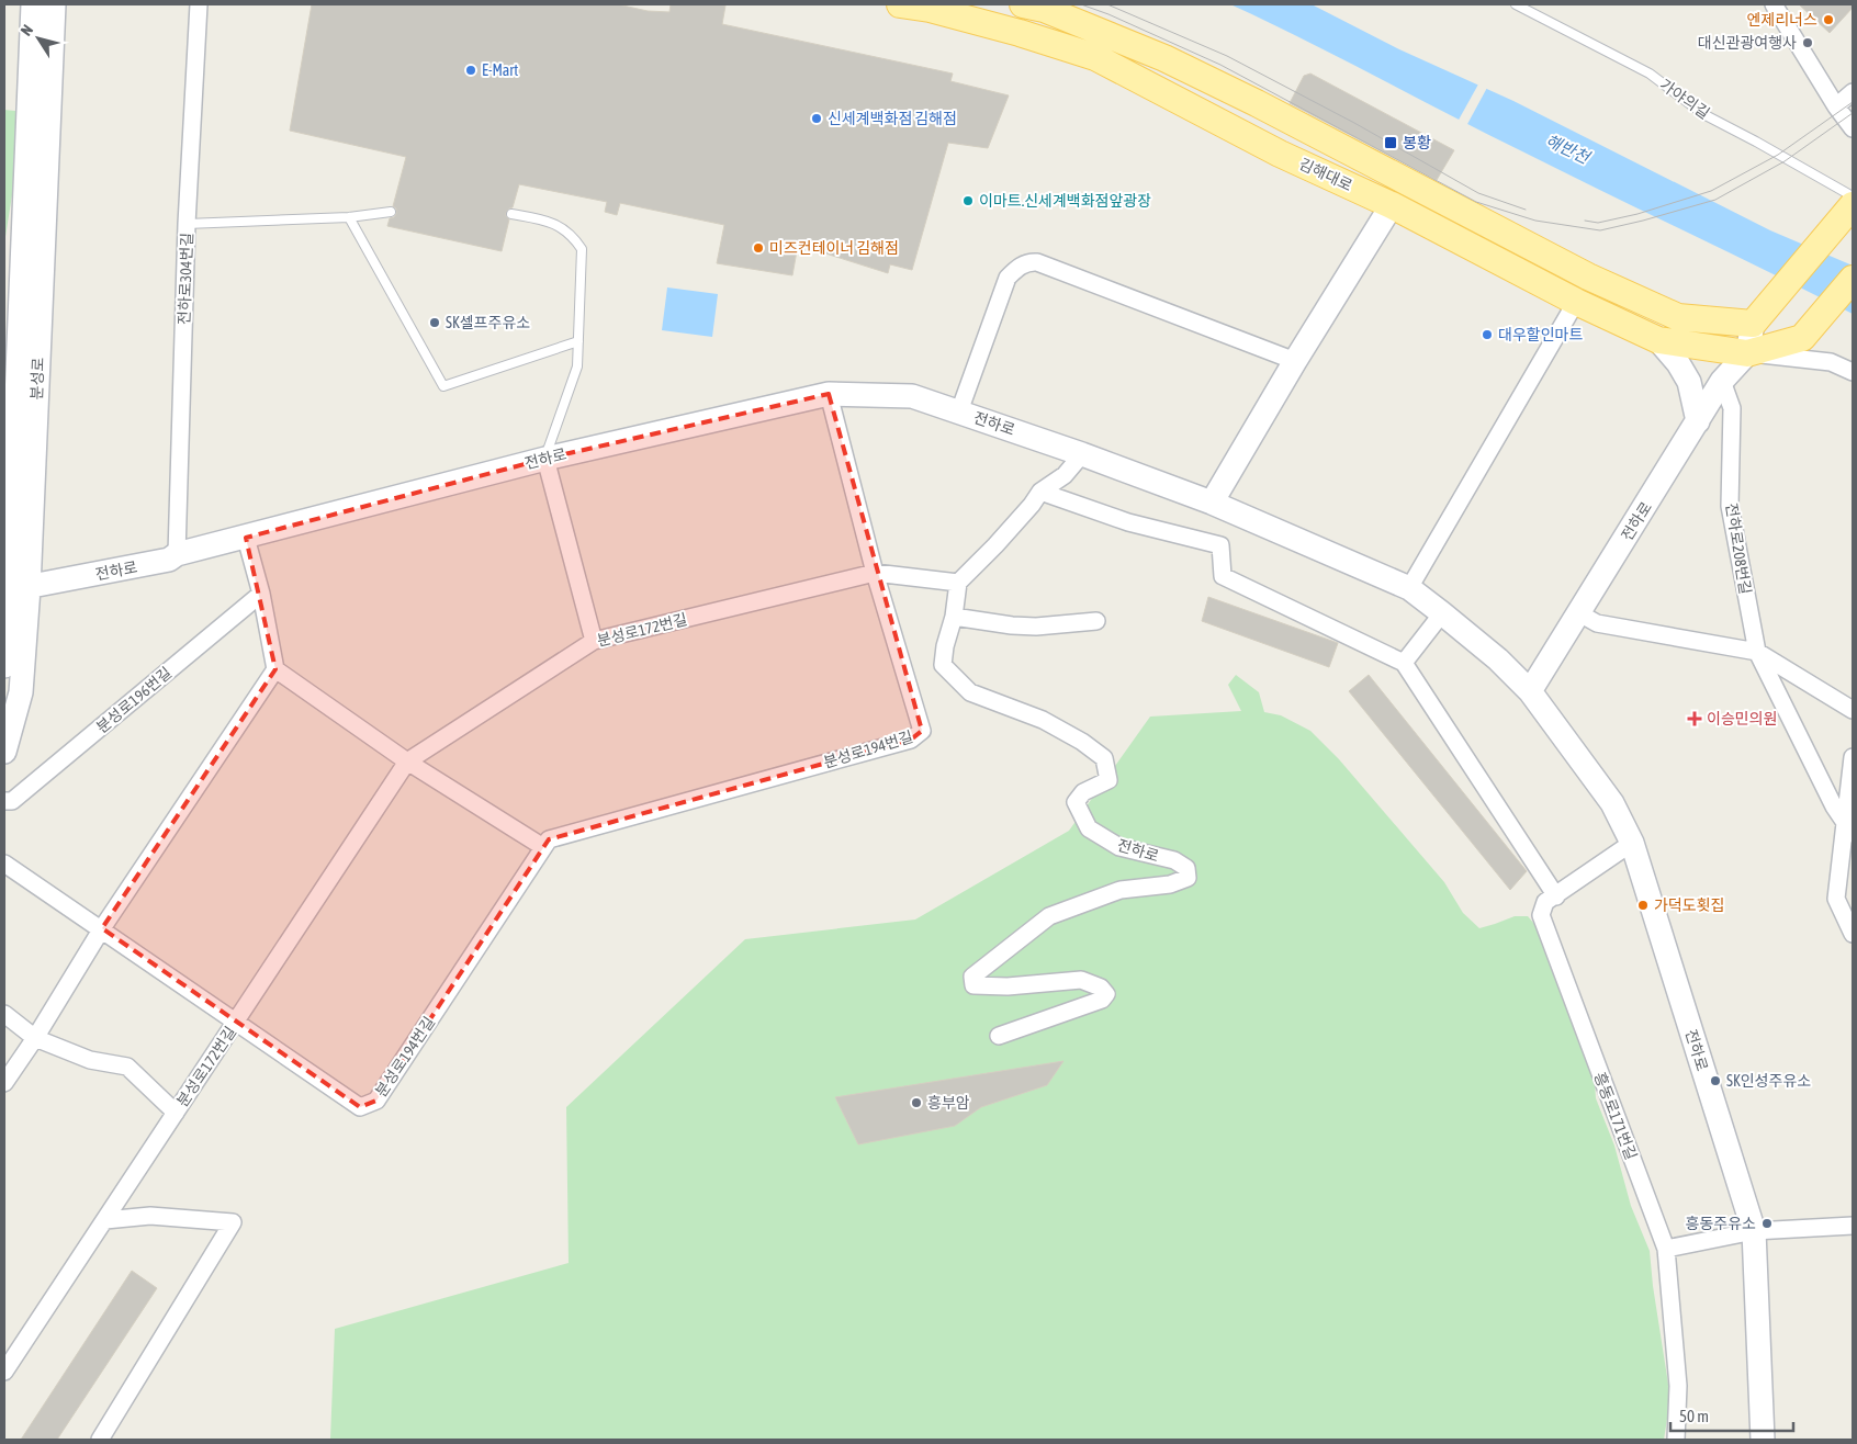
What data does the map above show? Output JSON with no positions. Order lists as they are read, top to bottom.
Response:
{
  "streets": {
    "main road": ["김해대로", "분성로", "전하로"],
    "street": [
      "전하로304번길",
      "전하로208번길",
      "분성로172번길",
      "분성로196번길",
      "분성로194번길",
      "흥동로171번길"
    ],
    "lane": ["가야의길"]
  },
  "crossings": [
    ["김해대로", "전하로"],
    ["전하로304번길", "전하로"],
    ["분성로", "전하로"],
    ["전하로", "전하로208번길"],
    ["전하로", "분성로194번길"],
    ["전하로", "흥동로171번길"],
    ["분성로172번길", "분성로194번길"]
  ],
  "water": ["해반천"],
  "places": {
    "other": [
      "엔제리너스",
      "대신관광여행사",
      "E-Mart",
      "신세계백화점 김해점",
      "이마트.신세계백화점앞광장",
      "미즈컨테이너 김해점",
      "SK셀프주유소",
      "대우할인마트",
      "가덕도횟집",
      "SK인성주유소",
      "흥부암",
      "흥동주유소"
    ],
    "transit": ["봉황"],
    "health": ["이승민의원"]
  },
  "scale_bar": "50 m",
  "north": "top left"
}
